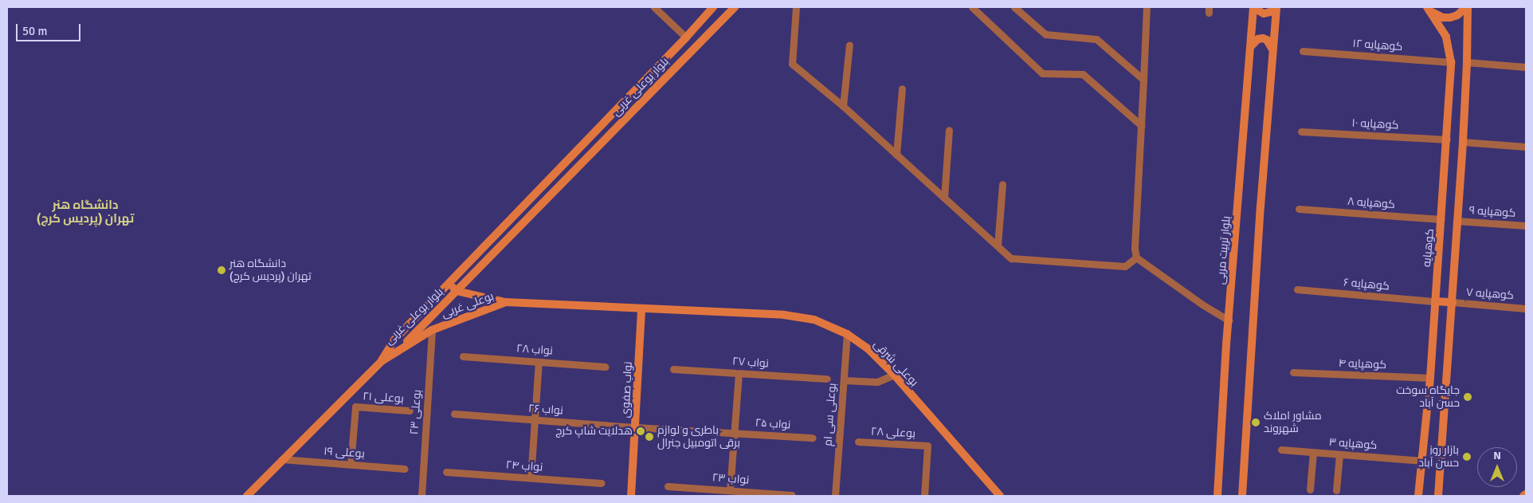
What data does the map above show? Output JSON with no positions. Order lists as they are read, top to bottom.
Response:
{
  "streets": {
    "street": [
      "کوهپایه ۱۲",
      "بلوار بوعلی غربی",
      "کوهپایه ۱۰",
      "کوهپایه ۸",
      "کوهپایه ۹",
      "کوهپایه",
      "بلوار تربیت مربی",
      "کوهپایه ۶",
      "کوهپایه ۷",
      "بوعلی غربی",
      "نواب ۲۸",
      "نواب ۲۷",
      "بوعلی شرقی",
      "کوهپایه ۴",
      "نواب صفوی",
      "بوعلی ۲۱",
      "نواب ۲۶",
      "بوعلی ۲۳",
      "بوعلی سی ام",
      "نواب ۲۵",
      "بوعلی ۲۸",
      "کوهپایه ۳",
      "بوعلی ۱۹",
      "نواب ۲۴",
      "نواب ۲۳"
    ]
  },
  "crossings": [
    ["کوهپایه ۱۲", "کوهپایه"],
    ["بلوار بوعلی غربی", "بوعلی غربی"],
    ["کوهپایه ۱۰", "کوهپایه"],
    ["کوهپایه ۸", "کوهپایه"],
    ["کوهپایه", "کوهپایه ۶"],
    ["کوهپایه", "کوهپایه ۴"],
    ["کوهپایه", "کوهپایه ۳"],
    ["بوعلی غربی", "بوعلی شرقی"],
    ["بوعلی غربی", "نواب صفوی"],
    ["بوعلی غربی", "بوعلی ۲۳"],
    ["بوعلی غربی", "بوعلی ۱۹"],
    ["بوعلی شرقی", "نواب صفوی"],
    ["بوعلی شرقی", "بوعلی سی ام"],
    ["نواب صفوی", "نواب ۲۶"],
    ["نواب صفوی", "نواب ۲۵"],
    ["بوعلی ۲۱", "بوعلی ۱۹"],
    ["نواب ۲۶", "نواب ۲۵"]
  ],
  "districts": ["دانشگاه هنر تهران (پردیس کرج)"],
  "places": [
    "دانشگاه هنر تهران (پردیس کرج)",
    "جایگاه سوخت حسن آباد",
    "مشاور املاک شهروند",
    "هدلایت شاپ کرج",
    "باطری و لوازم برقی اتومبیل جنرال",
    "بازار روز حسن آباد"
  ],
  "scale_bar": "50 m",
  "north": "top"
}
